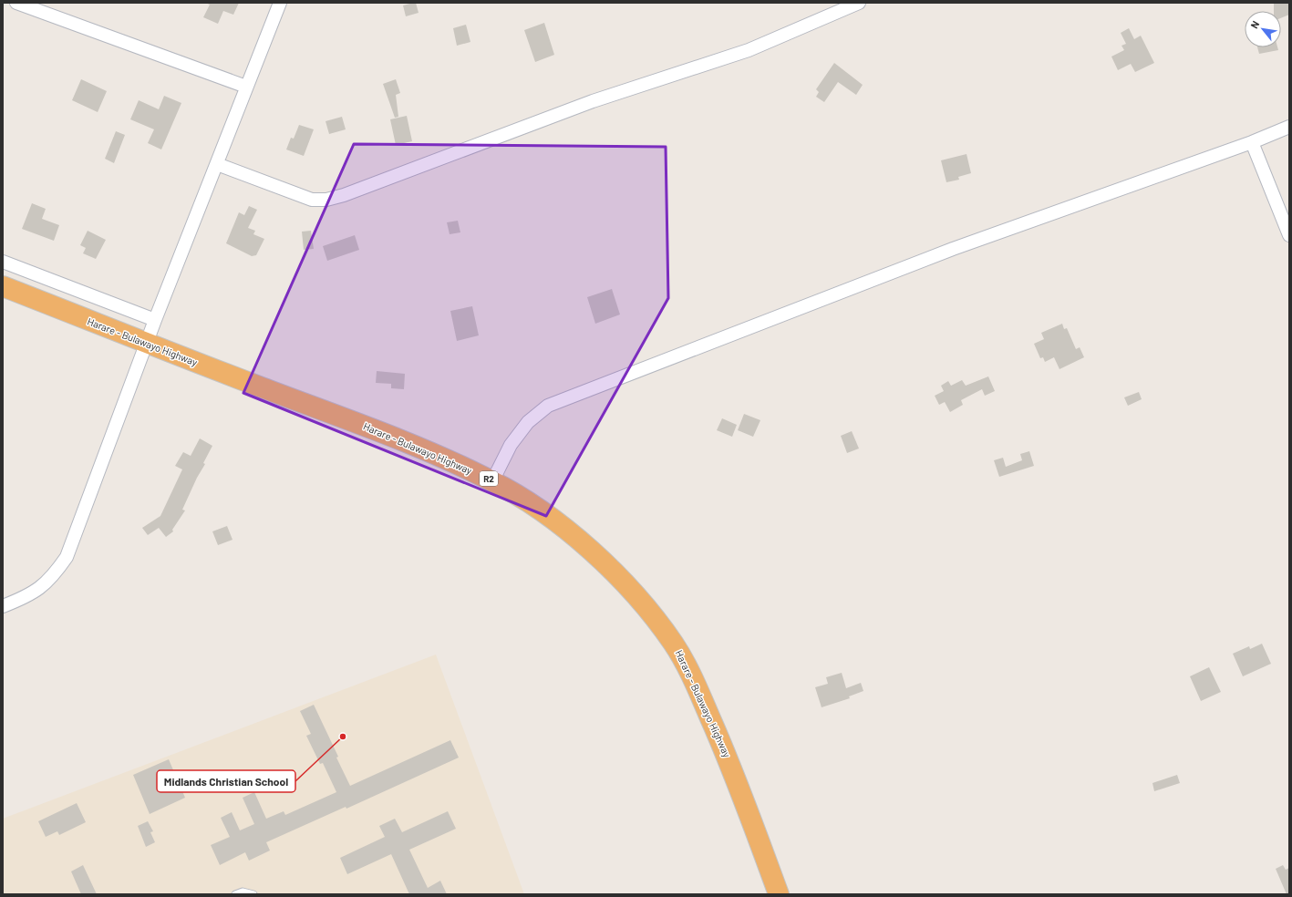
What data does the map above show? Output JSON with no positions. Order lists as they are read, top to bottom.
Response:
{
  "streets": {
    "highway": ["Harare - Bulawayo Highway", "R2"]
  },
  "places": ["Midlands Christian School"],
  "north": "top left"
}
